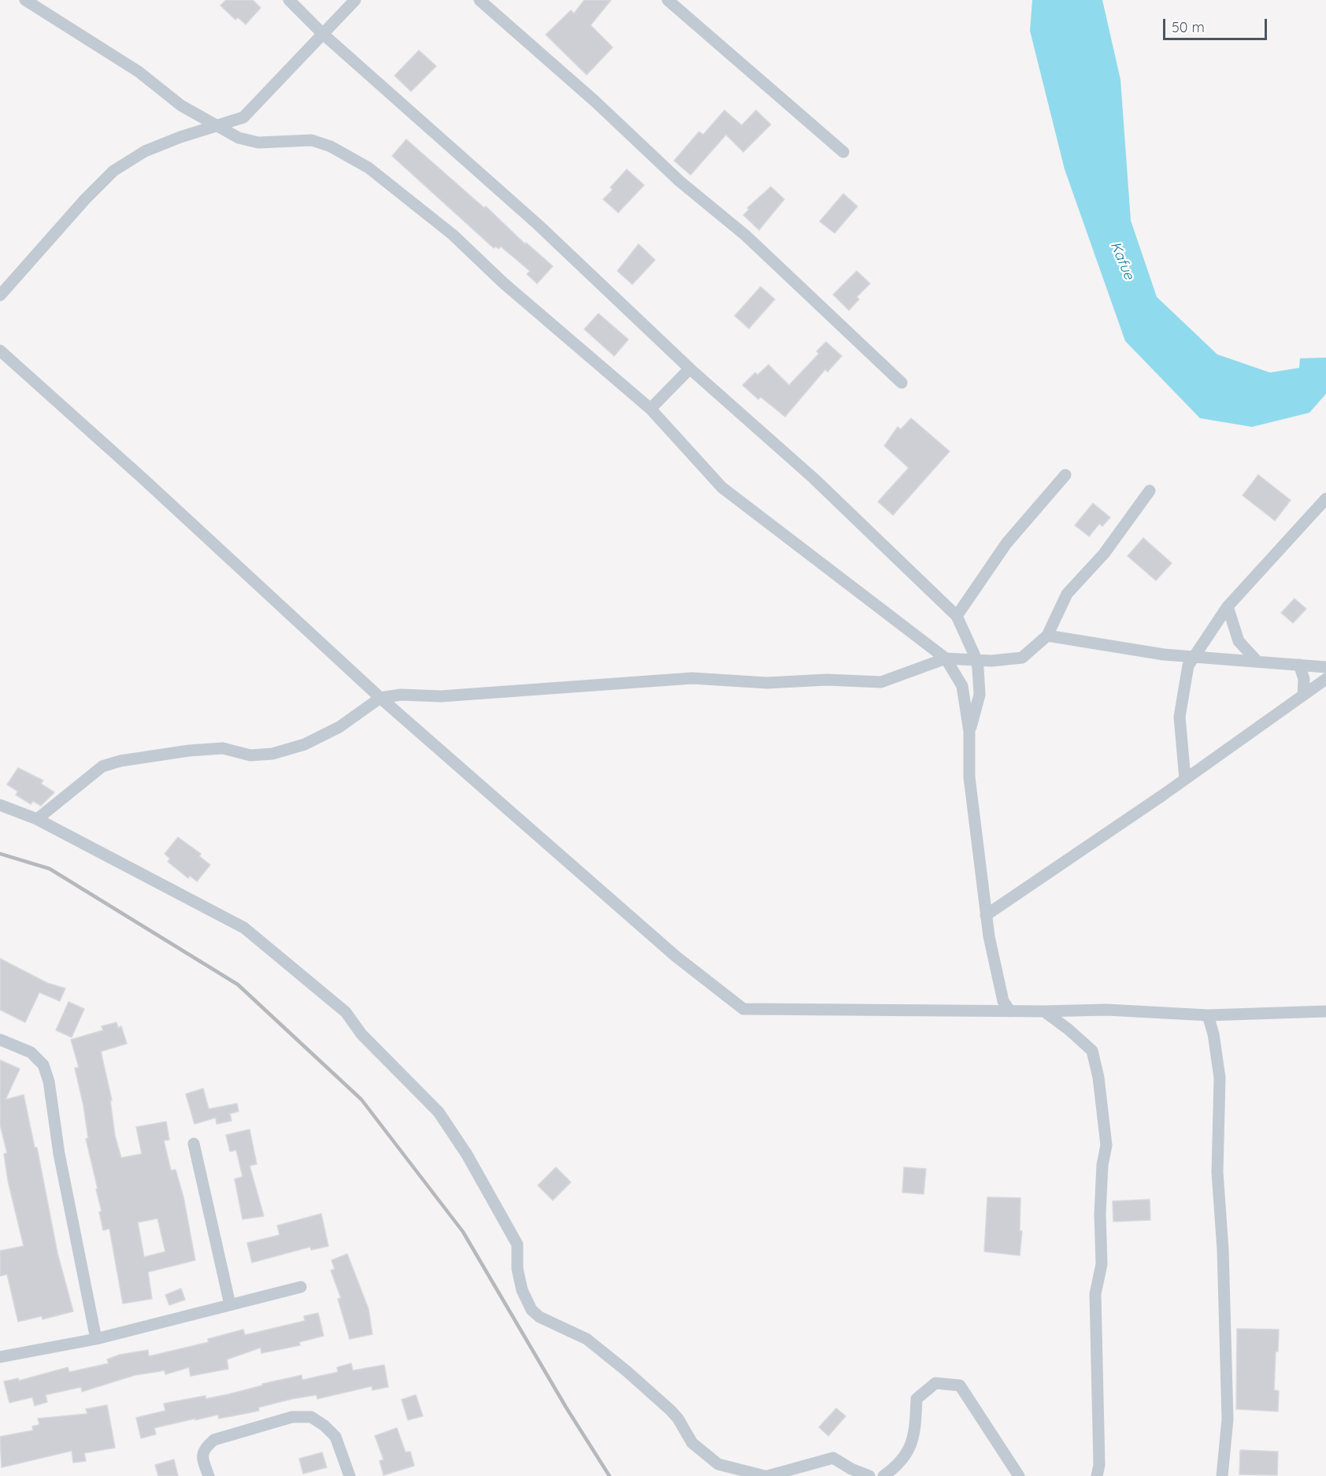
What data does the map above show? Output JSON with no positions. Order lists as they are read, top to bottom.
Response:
{
  "water": ["Kafue"],
  "scale_bar": "50 m"
}
